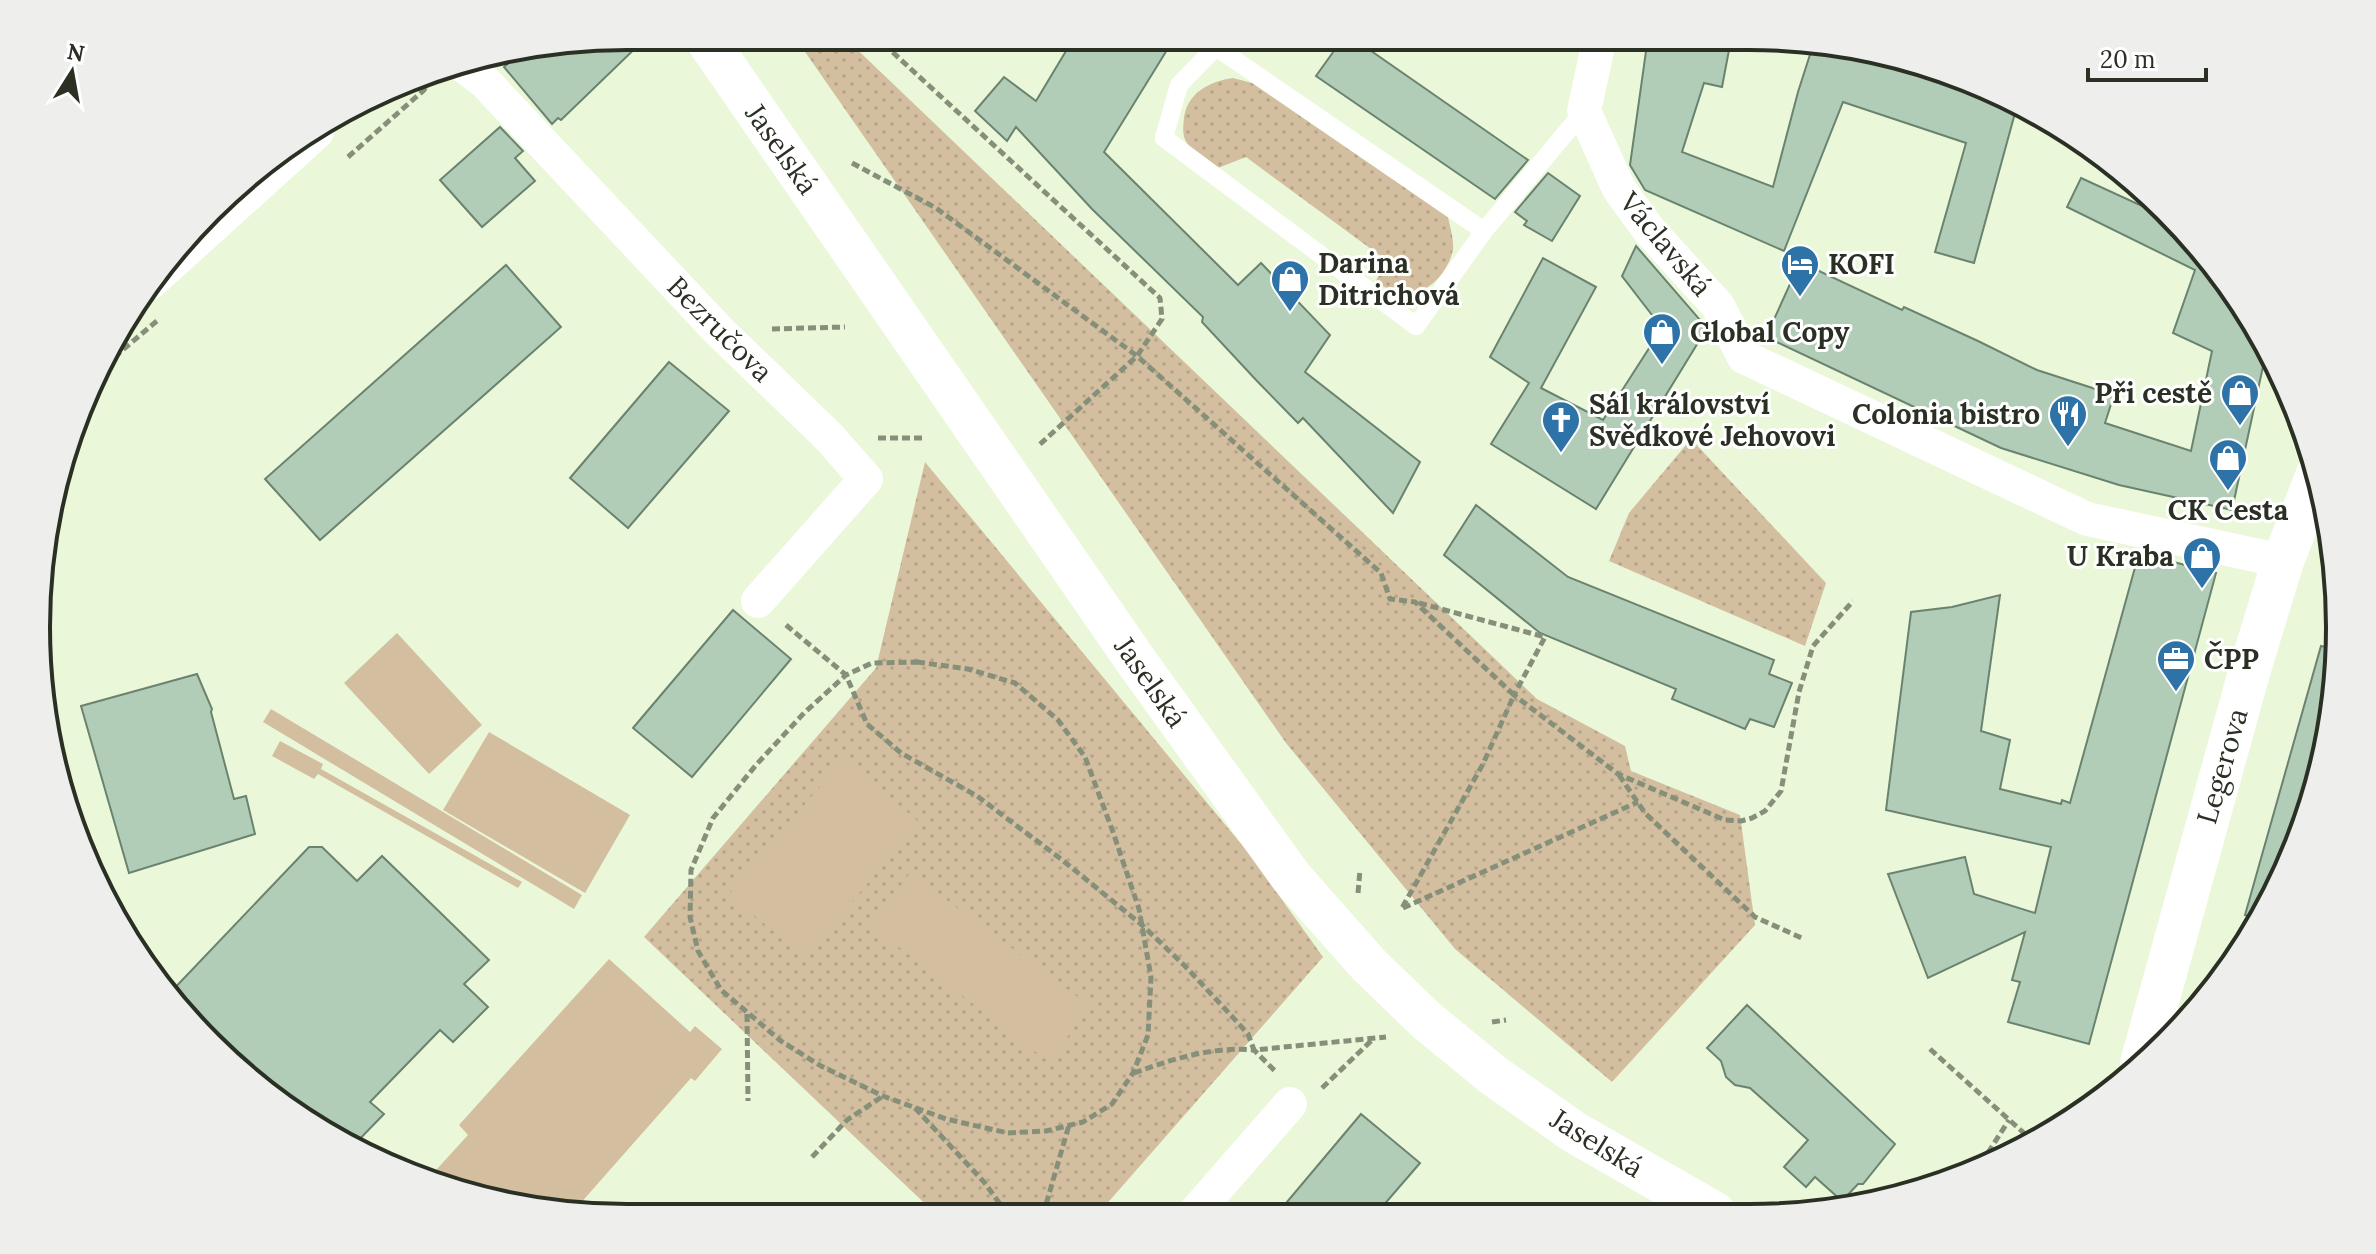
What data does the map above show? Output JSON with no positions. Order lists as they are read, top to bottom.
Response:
{
  "streets": {
    "street": [
      "Jaselská",
      "Václavská",
      "Bezručova",
      "Legerova"
    ]
  },
  "crossings": [
    ["Václavská", "Legerova"]
  ],
  "places": {
    "hotel": ["KOFI"],
    "shop": [
      "Darina Ditrichová",
      "Global Copy",
      "Při cestě",
      "CK Cesta",
      "U Kraba"
    ],
    "restaurant": ["Colonia bistro"],
    "church": ["Sál království Svědkové Jehovovi"],
    "office": ["ČPP"]
  },
  "scale_bar": "20 m",
  "north": "top"
}
